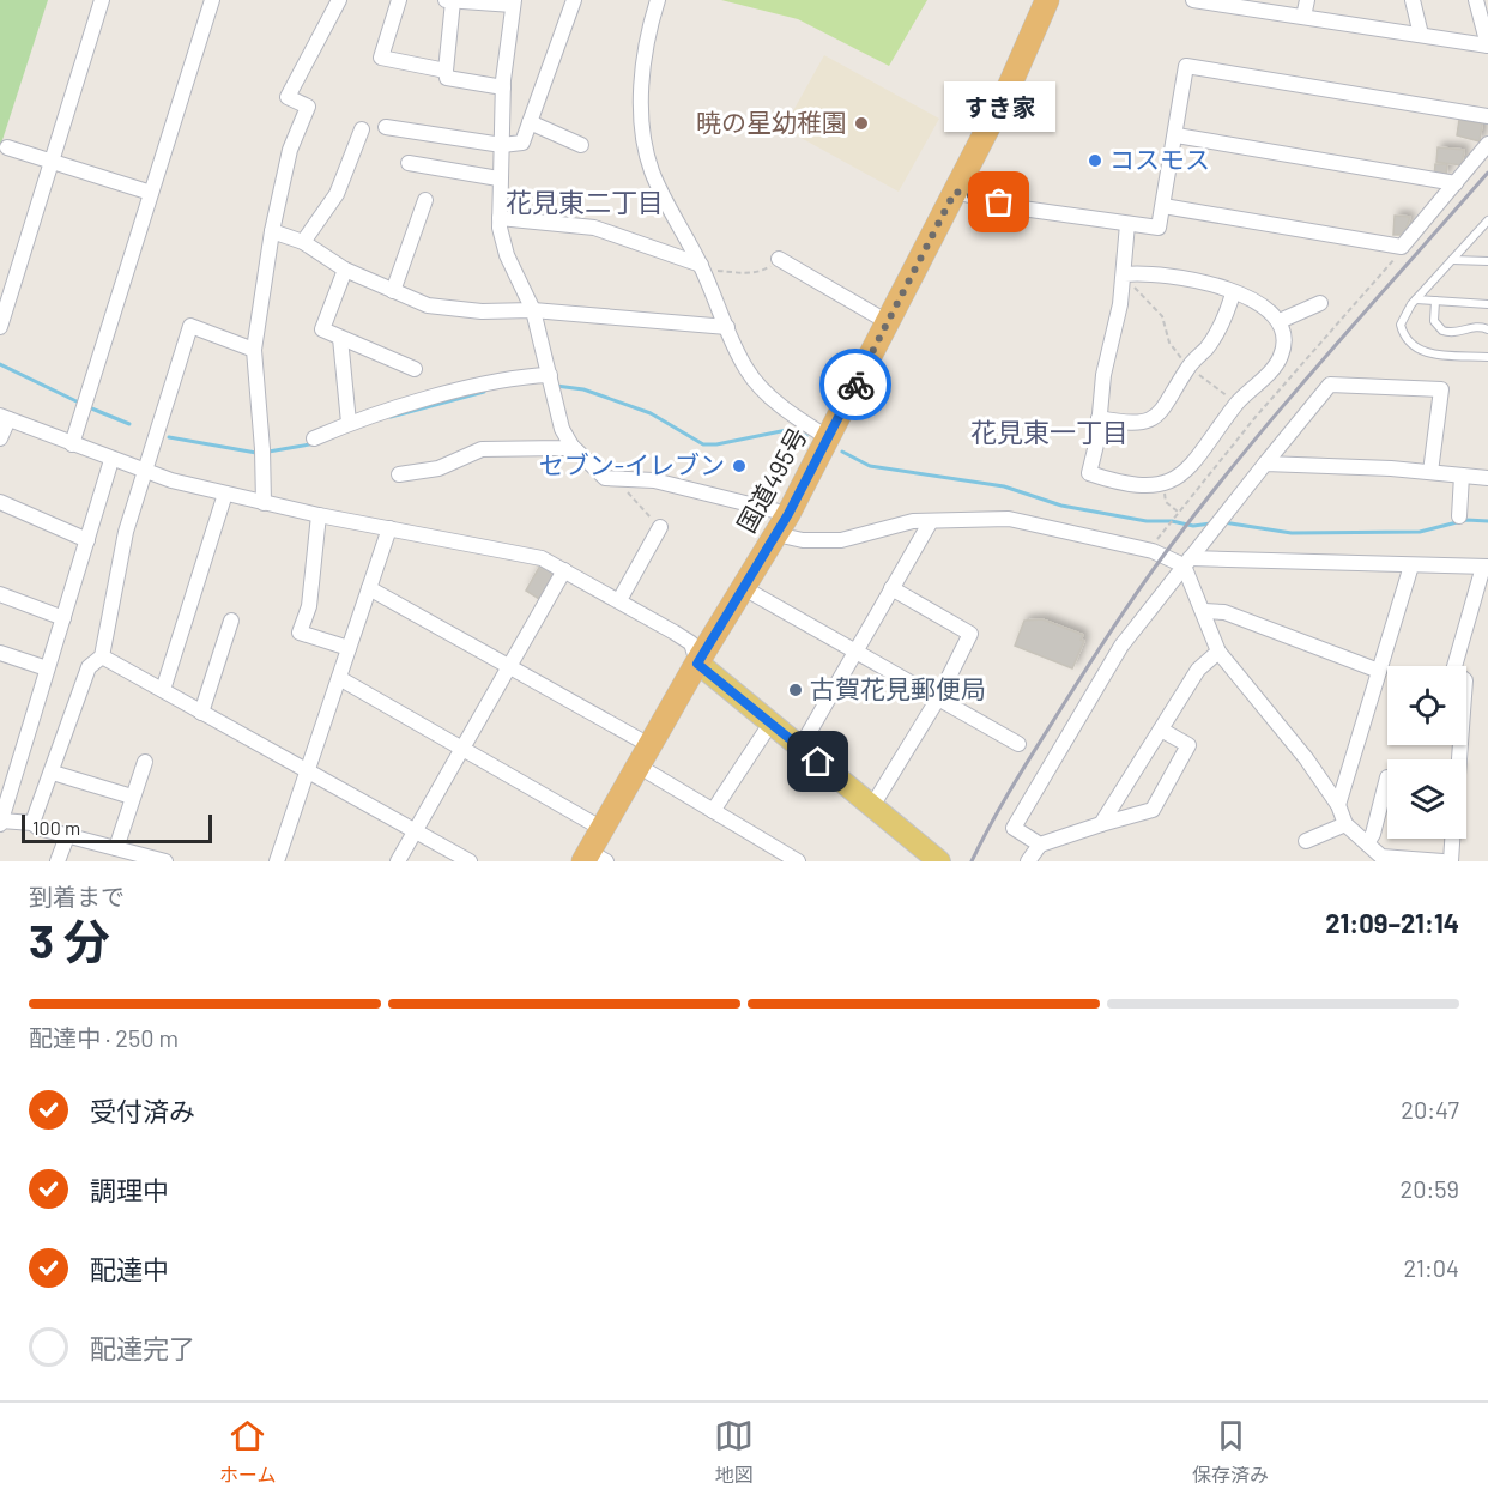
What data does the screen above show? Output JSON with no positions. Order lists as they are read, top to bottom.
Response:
{
  "streets": {
    "highway": ["国道495号"]
  },
  "districts": ["花見東二丁目", "花見東一丁目"],
  "places": [
    "暁の星幼稚園",
    "コスモス",
    "すき家",
    "セブン-イレブン",
    "古賀花見郵便局"
  ],
  "scale_bar": "100 m",
  "page": {
    "bubble": "すき家",
    "scale": "100 m",
    "heading": ["3 分", "到着まで", "21:09–21:14"],
    "bar": "配達中 · 250 m",
    "list": [
      ["受付済み", "20:47"],
      ["調理中", "20:59"],
      ["配達中", "21:04"],
      "配達完了"
    ],
    "tabs": ["ホーム", "地図", "保存済み"]
  }
}
